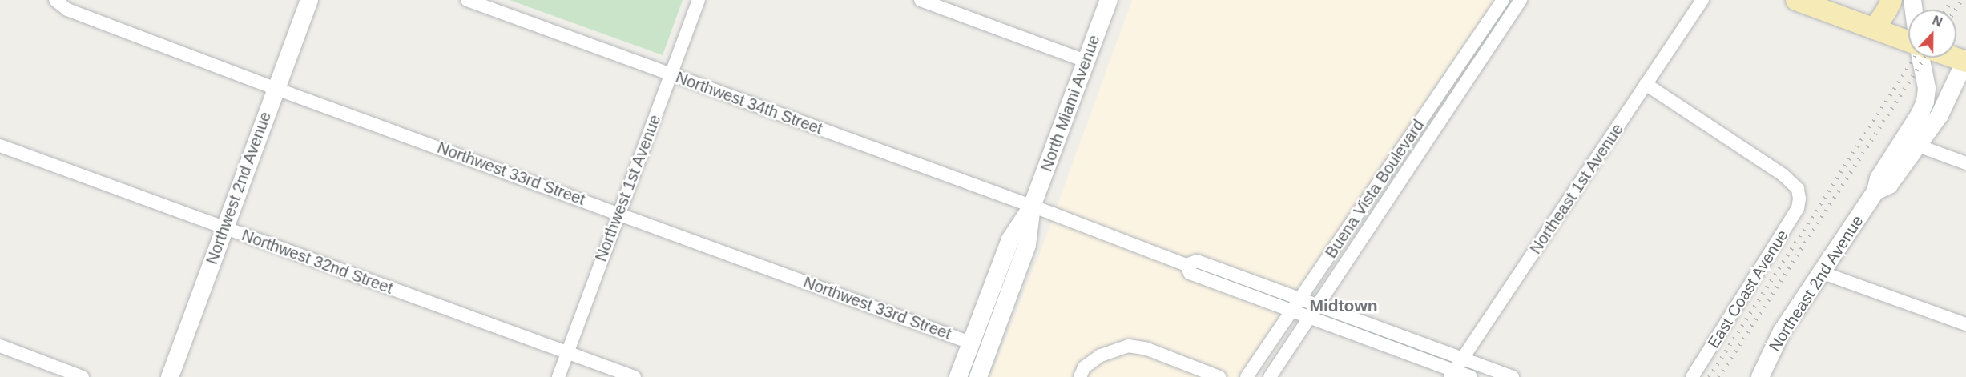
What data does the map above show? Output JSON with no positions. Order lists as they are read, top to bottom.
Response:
{
  "streets": {
    "main road": ["North Miami Avenue", "Northwest 2nd Avenue", "Northeast 2nd Avenue"],
    "street": [
      "Northwest 34th Street",
      "Northwest 33rd Street",
      "Northwest 1st Avenue",
      "Buena Vista Boulevard",
      "Northeast 1st Avenue",
      "Northwest 32nd Street",
      "East Coast Avenue"
    ]
  },
  "crossings": [
    ["Northwest 34th Street", "North Miami Avenue"],
    ["Northwest 34th Street", "Northwest 1st Avenue"],
    ["North Miami Avenue", "Northwest 33rd Street"],
    ["Northwest 33rd Street", "Northwest 2nd Avenue"],
    ["Northwest 33rd Street", "Northwest 1st Avenue"],
    ["Northwest 2nd Avenue", "Northwest 32nd Street"],
    ["Northwest 1st Avenue", "Northwest 32nd Street"],
    ["Northeast 1st Avenue", "East Coast Avenue"]
  ],
  "districts": ["Midtown"],
  "north": "top"
}
